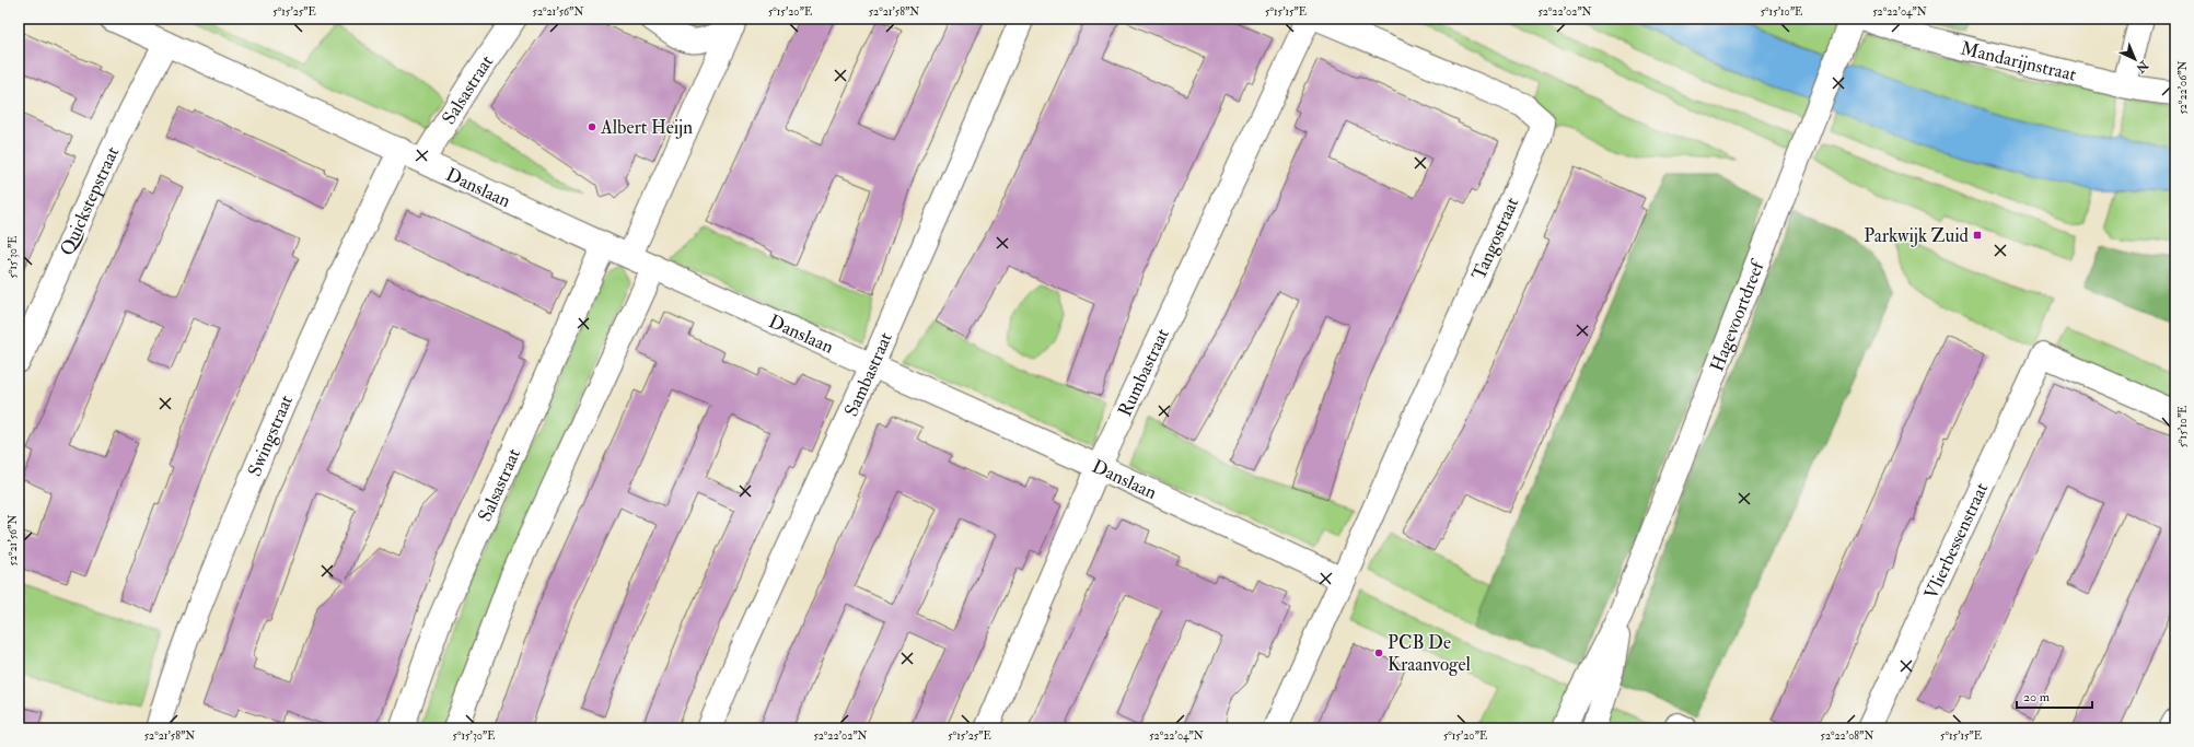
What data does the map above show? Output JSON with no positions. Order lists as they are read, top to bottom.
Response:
{
  "streets": {
    "street": [
      "Mandarijnstraat",
      "Salsastraat",
      "Danslaan",
      "Quickstepstraat",
      "Tangostraat",
      "Hagevoortdreef",
      "Rumbastraat",
      "Sambastraat",
      "Swingstraat",
      "Vlierbessenstraat"
    ]
  },
  "crossings": [
    ["Salsastraat", "Danslaan"],
    ["Danslaan", "Quickstepstraat"],
    ["Danslaan", "Tangostraat"],
    ["Danslaan", "Rumbastraat"],
    ["Danslaan", "Sambastraat"],
    ["Danslaan", "Swingstraat"]
  ],
  "places": {
    "other": ["Albert Heijn", "PCB De Kraanvogel"],
    "transit": ["Parkwijk Zuid"]
  },
  "scale_bar": "20 m",
  "north": "bottom right",
  "coordinates": [
    "5°15'25\"E",
    "52°21'56\"N",
    "5°15'20\"E",
    "52°21'58\"N",
    "5°15'15\"E",
    "52°22'02\"N",
    "5°15'10\"E",
    "52°22'04\"N",
    "52°22'06\"N",
    "5°15'30\"E",
    "52°22'08\"N"
  ]
}
